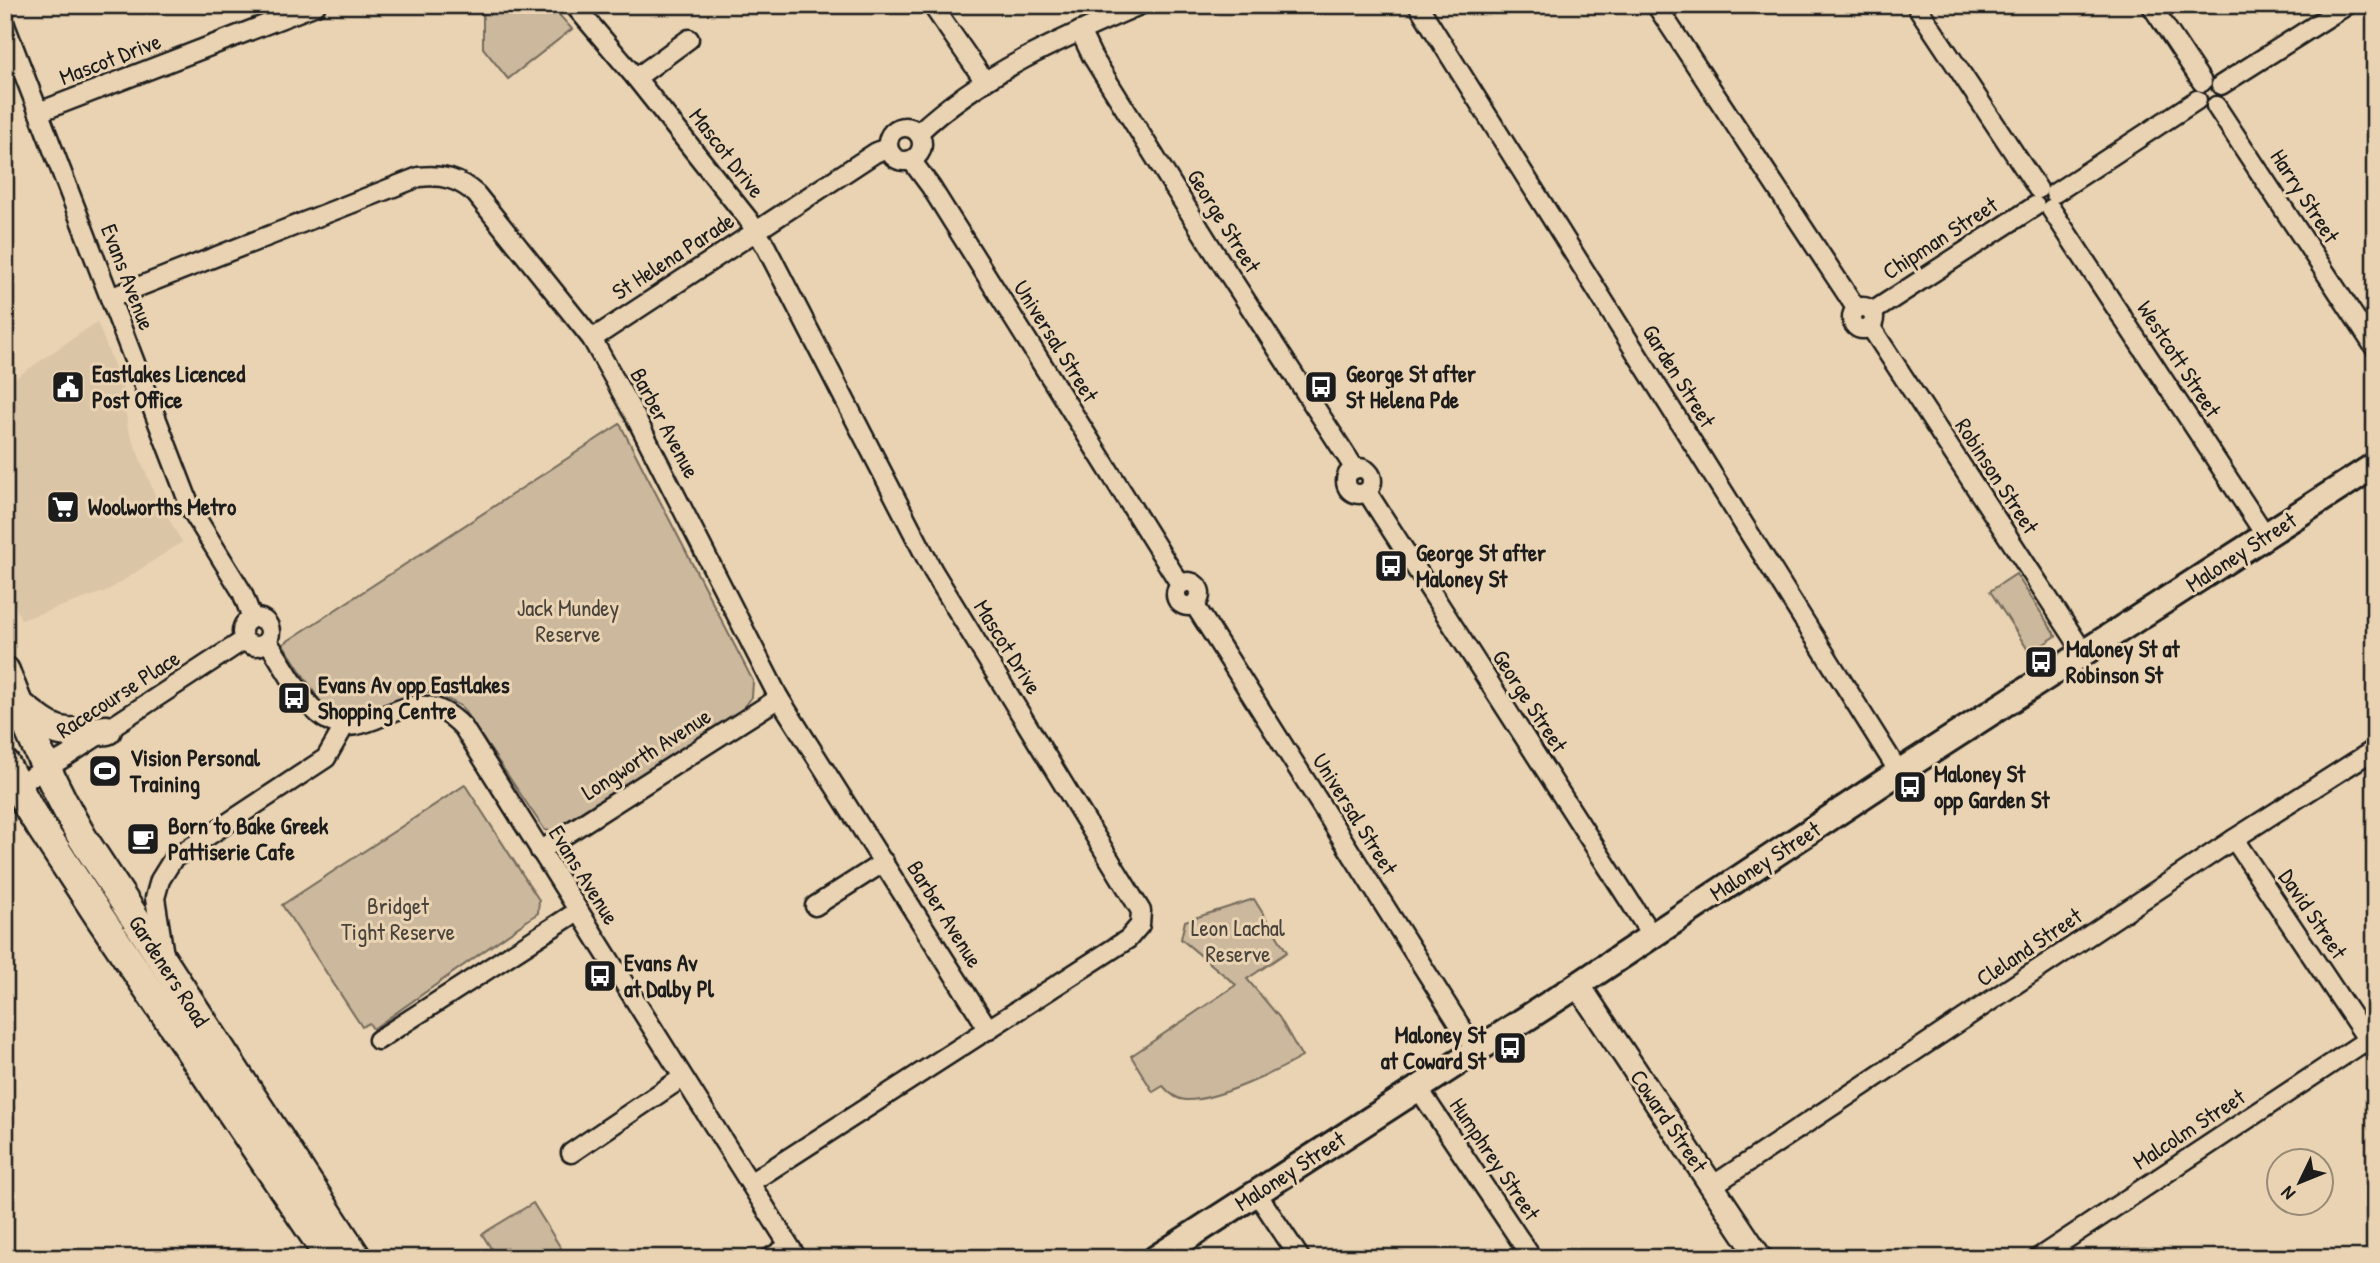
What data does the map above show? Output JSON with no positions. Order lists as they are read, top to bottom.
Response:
{
  "streets": {
    "main road": ["Maloney Street", "Gardeners Road"],
    "street": [
      "Mascot Drive",
      "Harry Street",
      "George Street",
      "Chipman Street",
      "St Helena Parade",
      "Evans Avenue",
      "Universal Street",
      "Westcott Street",
      "Garden Street",
      "Barber Avenue",
      "Robinson Street",
      "Racecourse Place",
      "Longworth Avenue",
      "David Street",
      "Cleland Street",
      "Coward Street",
      "Malcolm Street",
      "Humphrey Street"
    ]
  },
  "crossings": [
    ["Mascot Drive", "St Helena Parade"],
    ["Mascot Drive", "Evans Avenue"],
    ["Mascot Drive", "Barber Avenue"],
    ["Harry Street", "Chipman Street"],
    ["George Street", "Maloney Street"],
    ["Chipman Street", "Westcott Street"],
    ["Chipman Street", "Robinson Street"],
    ["St Helena Parade", "Universal Street"],
    ["St Helena Parade", "Barber Avenue"],
    ["Evans Avenue", "Barber Avenue"],
    ["Evans Avenue", "Racecourse Place"],
    ["Evans Avenue", "Longworth Avenue"],
    ["Universal Street", "Maloney Street"],
    ["Westcott Street", "Maloney Street"],
    ["Garden Street", "Maloney Street"],
    ["Barber Avenue", "Longworth Avenue"],
    ["Robinson Street", "Maloney Street"],
    ["Maloney Street", "Coward Street"],
    ["Maloney Street", "Humphrey Street"],
    ["Racecourse Place", "Gardeners Road"],
    ["David Street", "Cleland Street"],
    ["David Street", "Malcolm Street"],
    ["Cleland Street", "Coward Street"]
  ],
  "parks": ["Jack Mundey Reserve", "Bridget Tight Reserve", "Leon Lachal Reserve"],
  "places": {
    "public building": ["Eastlakes Licenced Post Office"],
    "bus stop": [
      "George St after St Helena Pde",
      "George St after Maloney St",
      "Maloney St at Robinson St",
      "Evans Av opp Eastlakes Shopping Centre",
      "Maloney St opp Garden St",
      "Evans Av at Dalby Pl",
      "Maloney St at Coward St"
    ],
    "supermarket": ["Woolworths Metro"],
    "sports": ["Vision Personal Training"],
    "cafe": ["Born to Bake Greek Pattiserie Cafe"]
  },
  "north": "bottom left"
}
